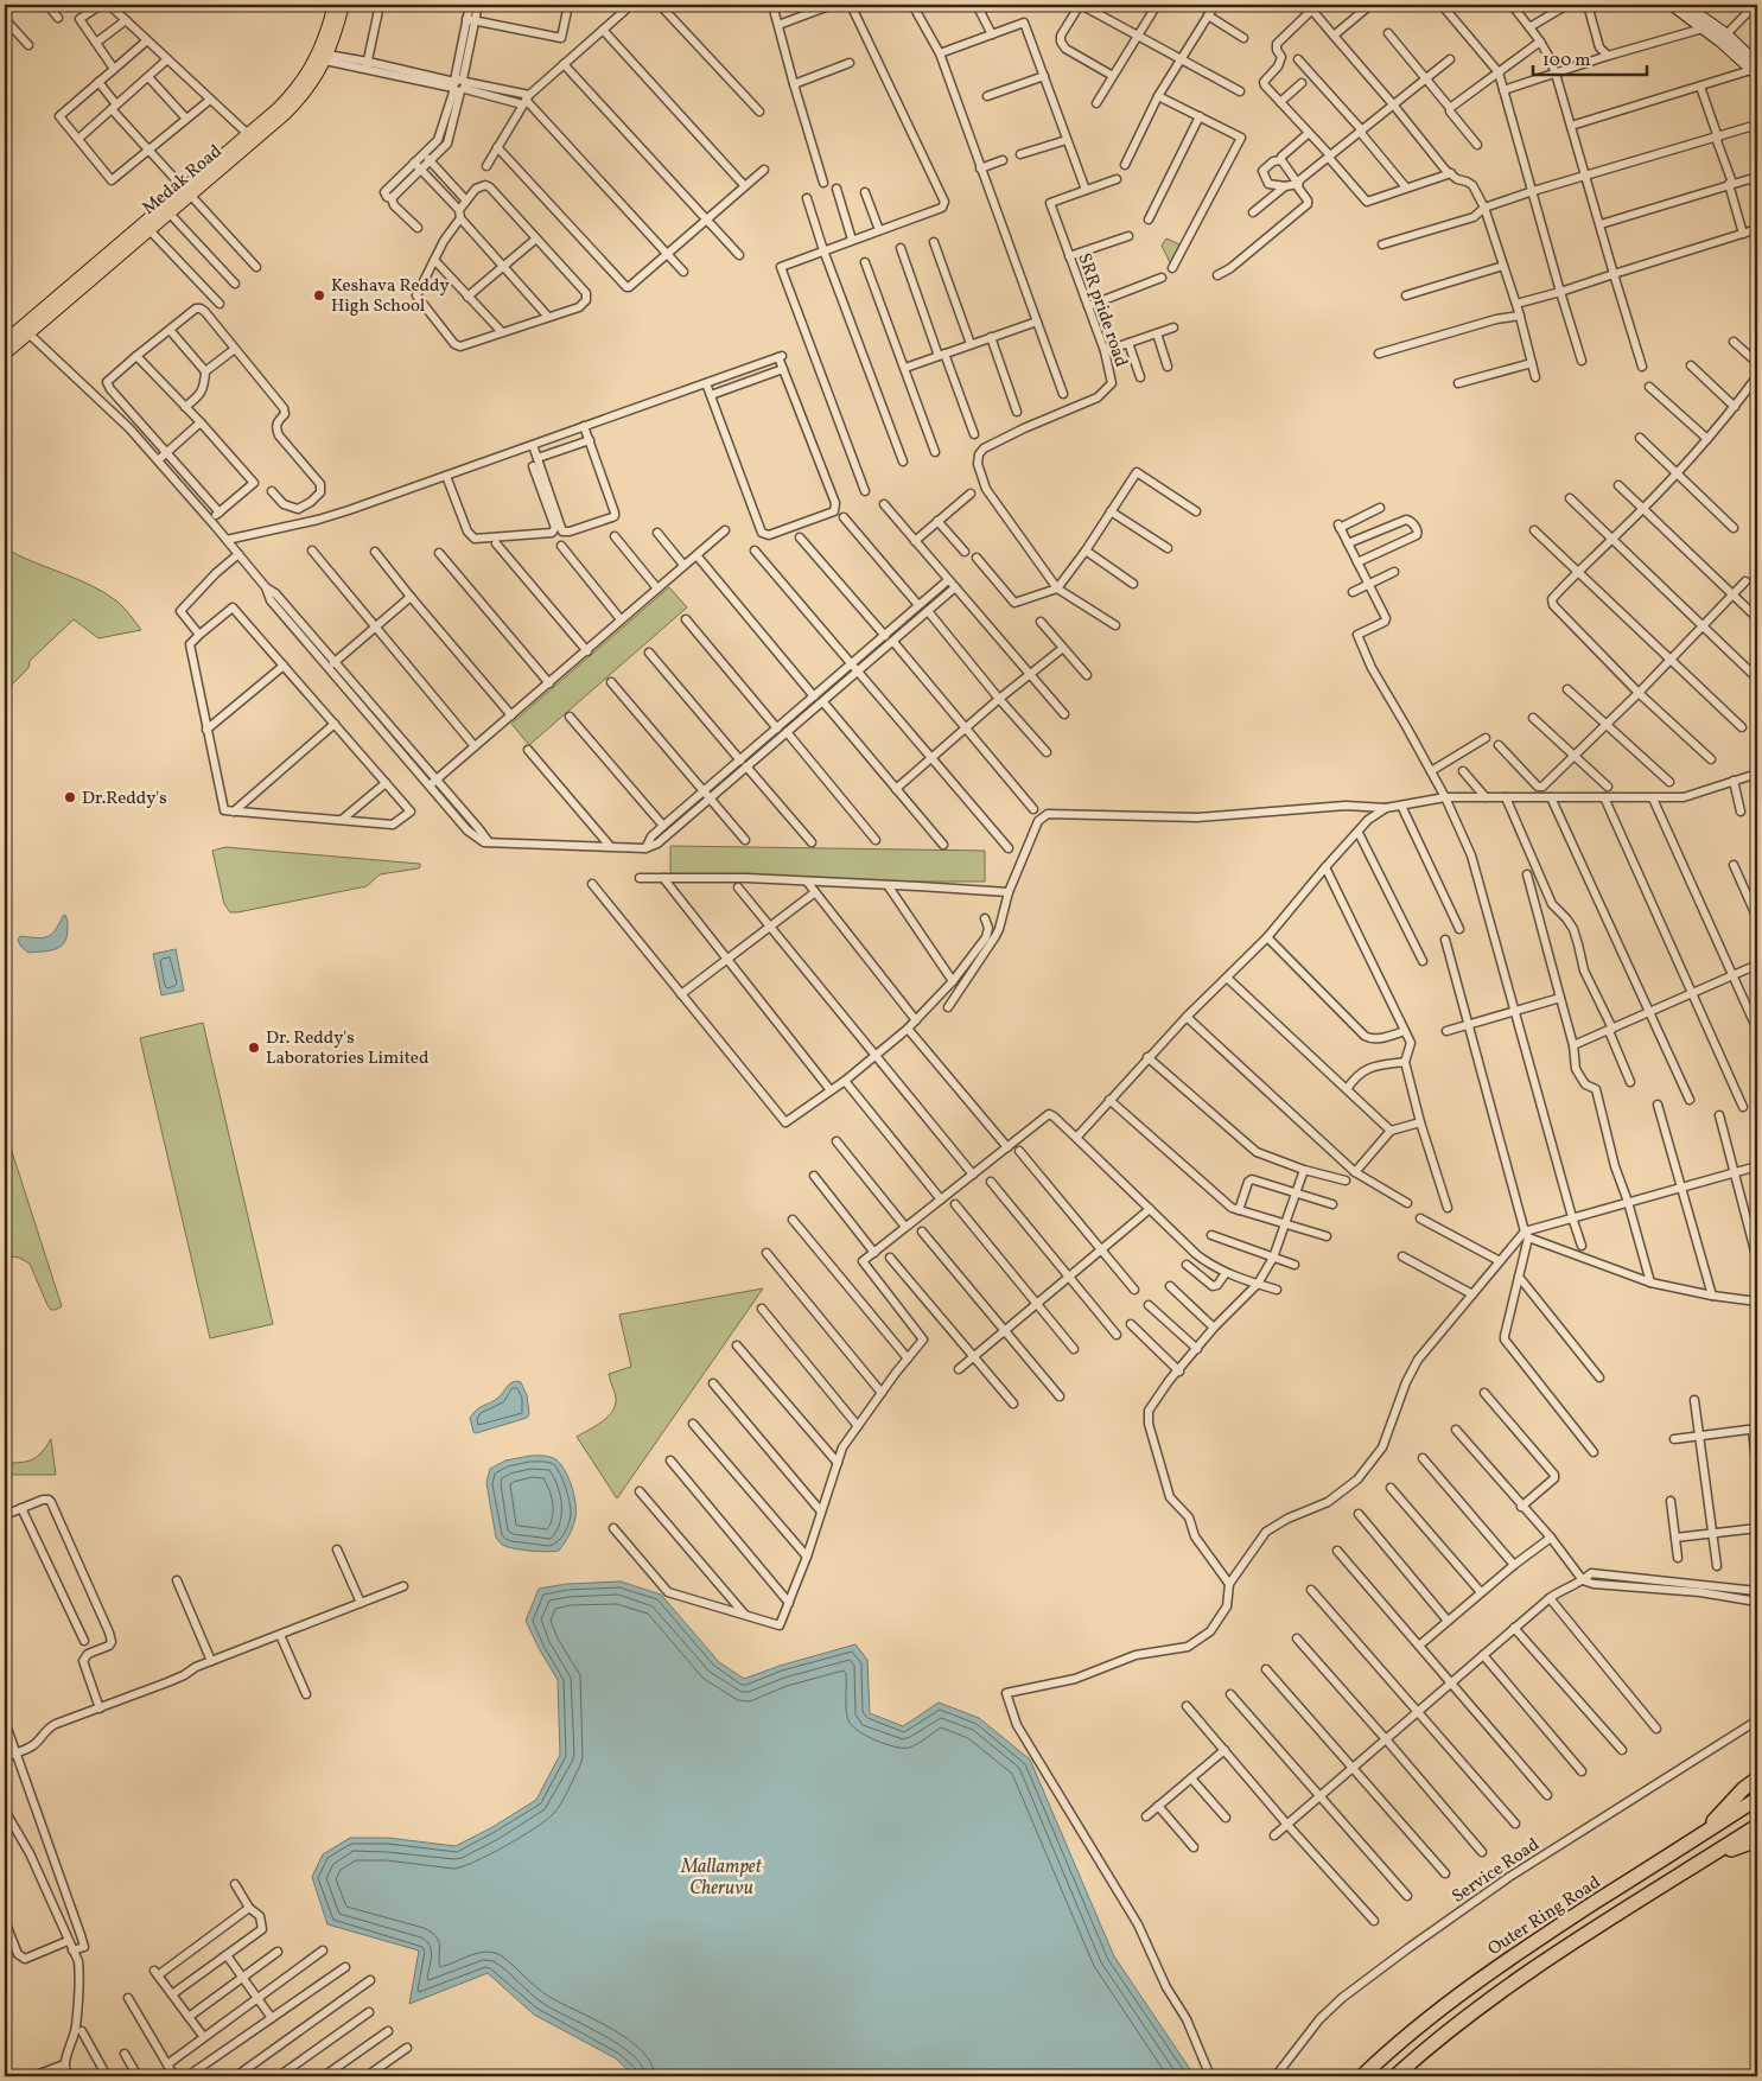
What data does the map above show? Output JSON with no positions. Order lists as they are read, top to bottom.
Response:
{
  "streets": {
    "highway": ["Outer Ring Road"],
    "main road": ["Medak Road"],
    "street": ["SRR pride road", "Service Road"]
  },
  "water": ["Mallampet Cheruvu"],
  "places": ["Keshava Reddy High School", "Dr.Reddy's", "Dr. Reddy's Laboratories Limited"],
  "scale_bar": "100 m"
}
